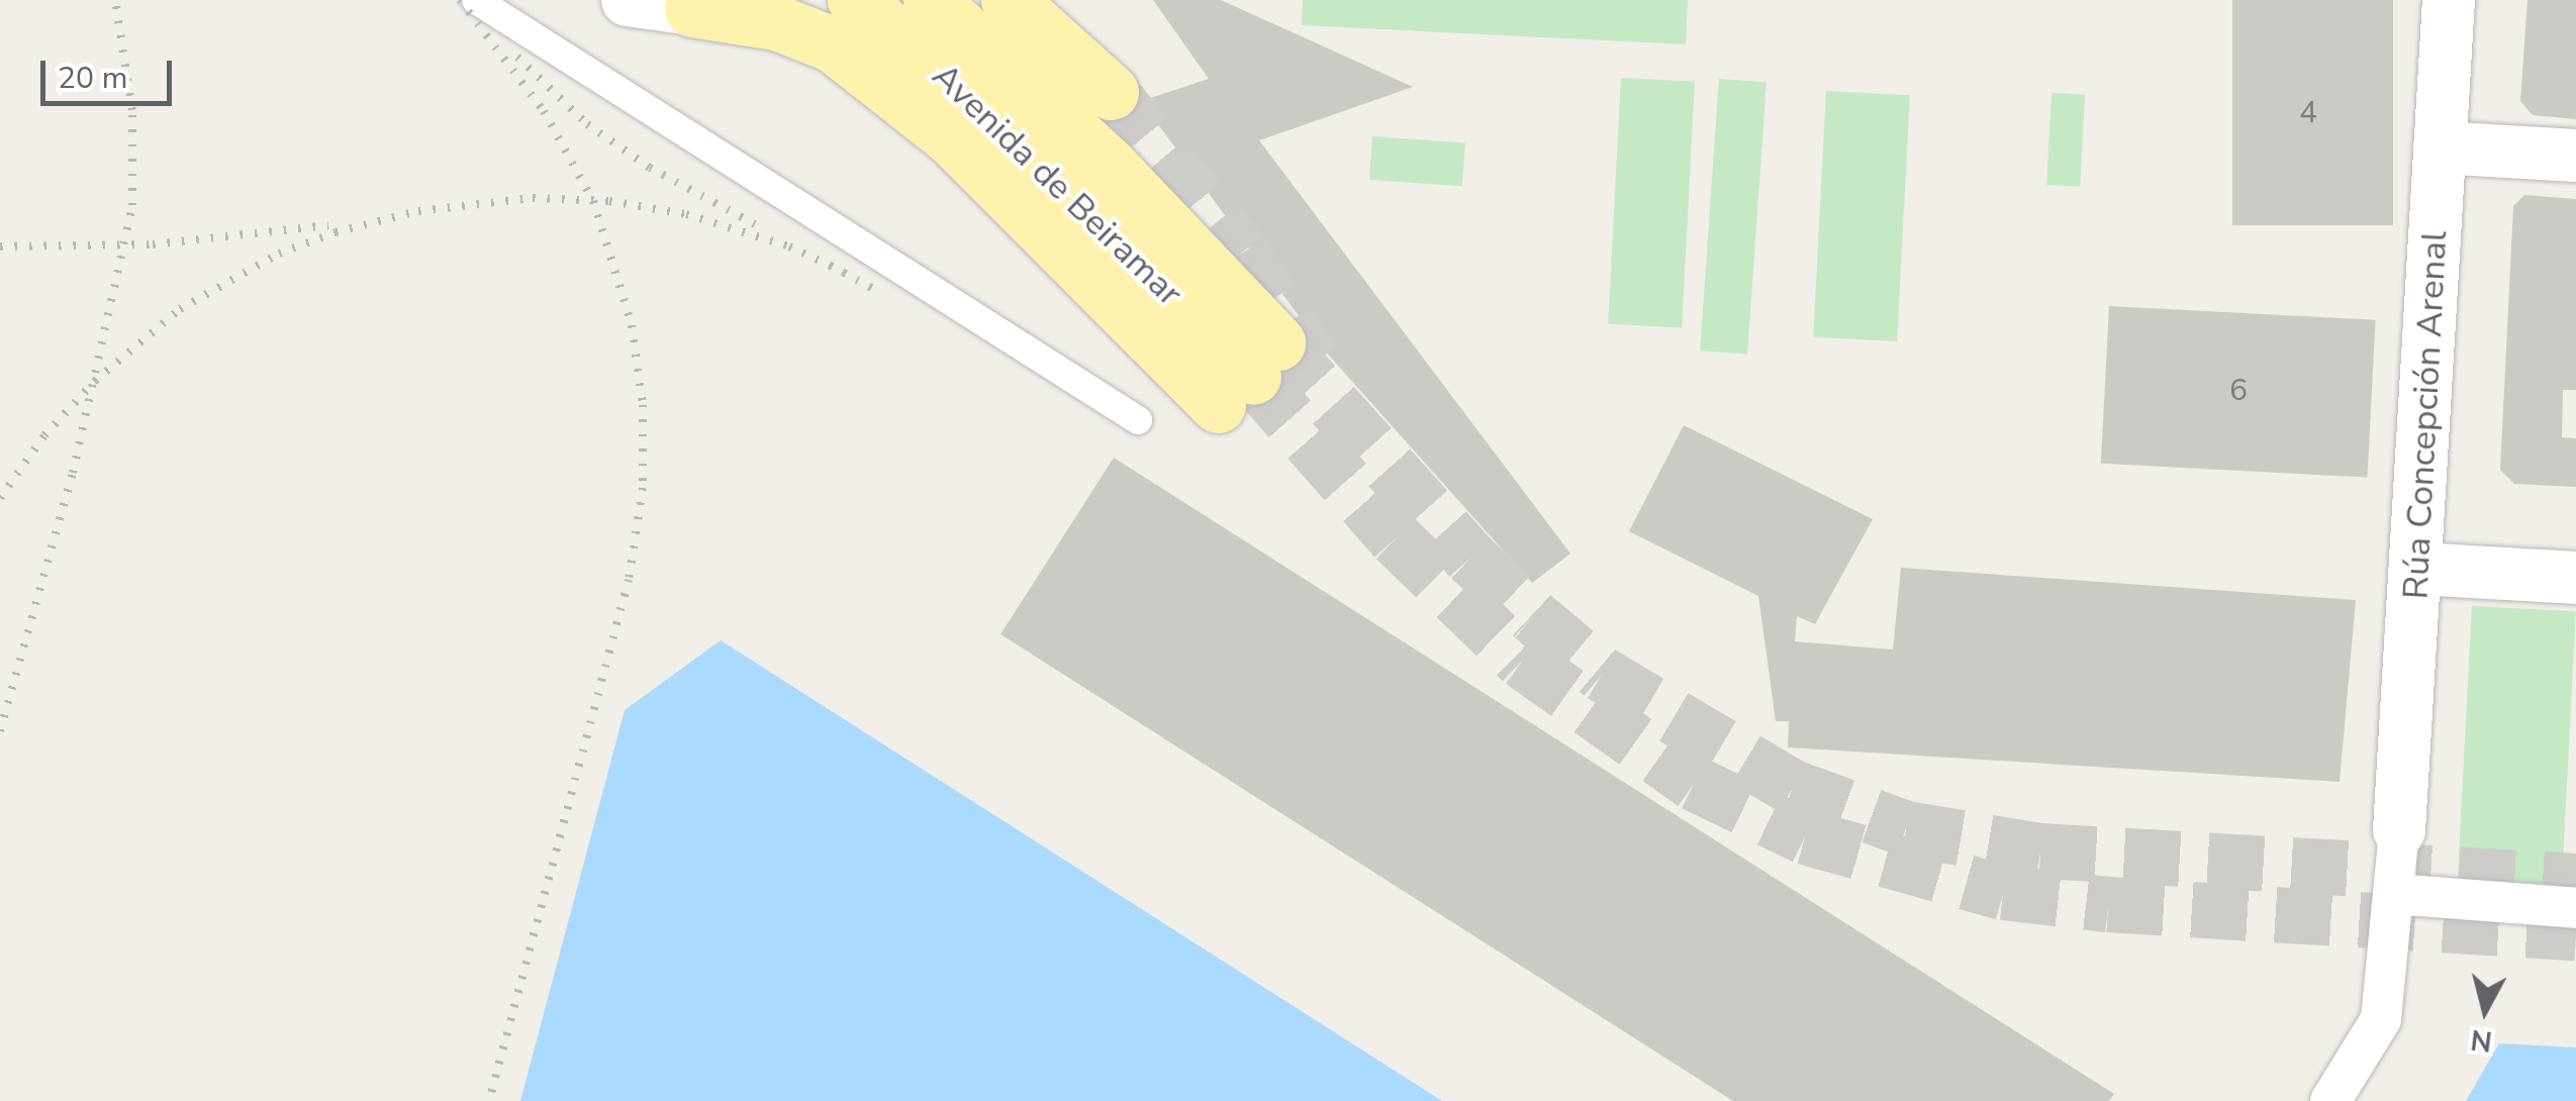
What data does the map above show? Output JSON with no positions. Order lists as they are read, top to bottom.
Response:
{
  "streets": {
    "main road": ["Avenida de Beiramar"],
    "street": ["Rúa Concepción Arenal"]
  },
  "house_numbers": ["4", "6"],
  "scale_bar": "20 m",
  "north": "bottom"
}
